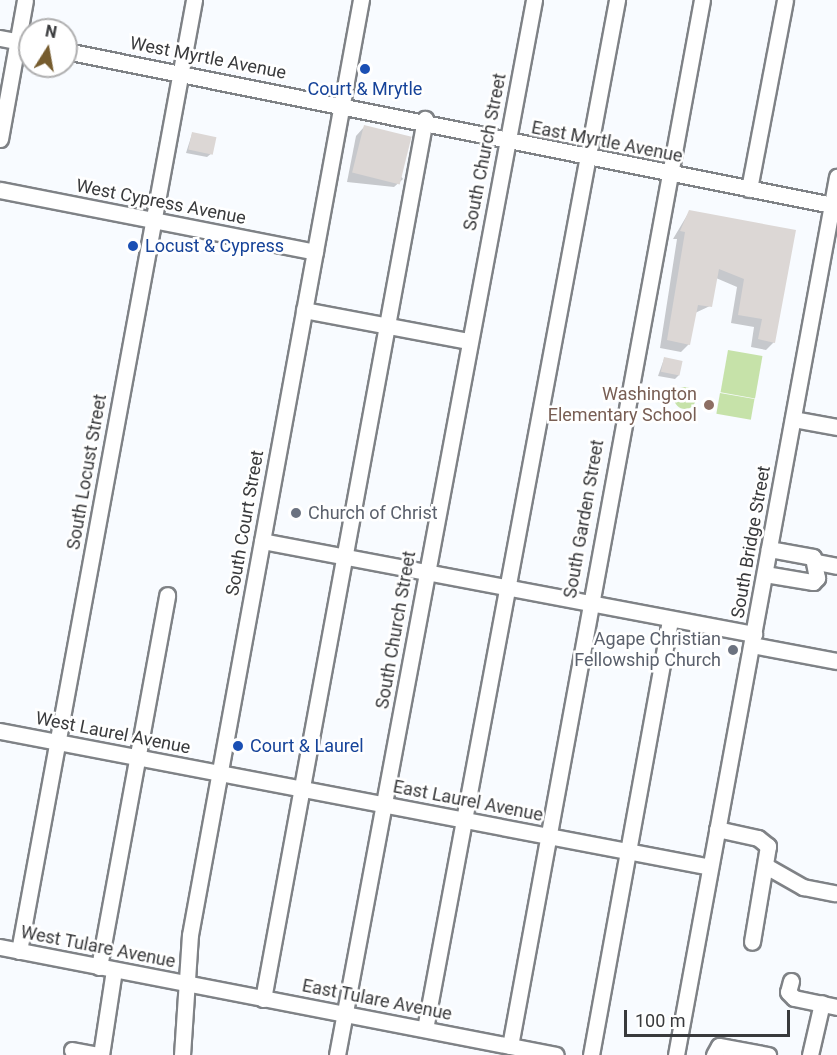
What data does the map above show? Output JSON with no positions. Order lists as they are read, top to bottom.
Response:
{
  "streets": {
    "street": [
      "West Myrtle Avenue",
      "East Myrtle Avenue",
      "South Church Street",
      "West Cypress Avenue",
      "South Locust Street",
      "South Garden Street",
      "South Court Street",
      "South Bridge Street",
      "West Laurel Avenue",
      "East Laurel Avenue",
      "West Tulare Avenue",
      "East Tulare Avenue"
    ]
  },
  "crossings": [
    ["West Myrtle Avenue", "East Myrtle Avenue"],
    ["West Myrtle Avenue", "South Locust Street"],
    ["West Myrtle Avenue", "South Court Street"],
    ["East Myrtle Avenue", "South Church Street"],
    ["East Myrtle Avenue", "South Garden Street"],
    ["East Myrtle Avenue", "South Court Street"],
    ["East Myrtle Avenue", "South Bridge Street"],
    ["South Church Street", "East Laurel Avenue"],
    ["South Church Street", "East Tulare Avenue"],
    ["West Cypress Avenue", "South Locust Street"],
    ["West Cypress Avenue", "South Court Street"],
    ["South Locust Street", "West Laurel Avenue"],
    ["South Locust Street", "West Tulare Avenue"],
    ["South Garden Street", "East Laurel Avenue"],
    ["South Garden Street", "East Tulare Avenue"],
    ["South Court Street", "West Laurel Avenue"],
    ["South Court Street", "East Laurel Avenue"],
    ["South Court Street", "West Tulare Avenue"],
    ["South Court Street", "East Tulare Avenue"],
    ["South Bridge Street", "East Laurel Avenue"],
    ["West Laurel Avenue", "East Laurel Avenue"],
    ["West Tulare Avenue", "East Tulare Avenue"]
  ],
  "places": [
    "Court & Mrytle",
    "Locust & Cypress",
    "Washington Elementary School",
    "Church of Christ",
    "Agape Christian Fellowship Church",
    "Court & Laurel"
  ],
  "scale_bar": "100 m",
  "north": "top"
}
